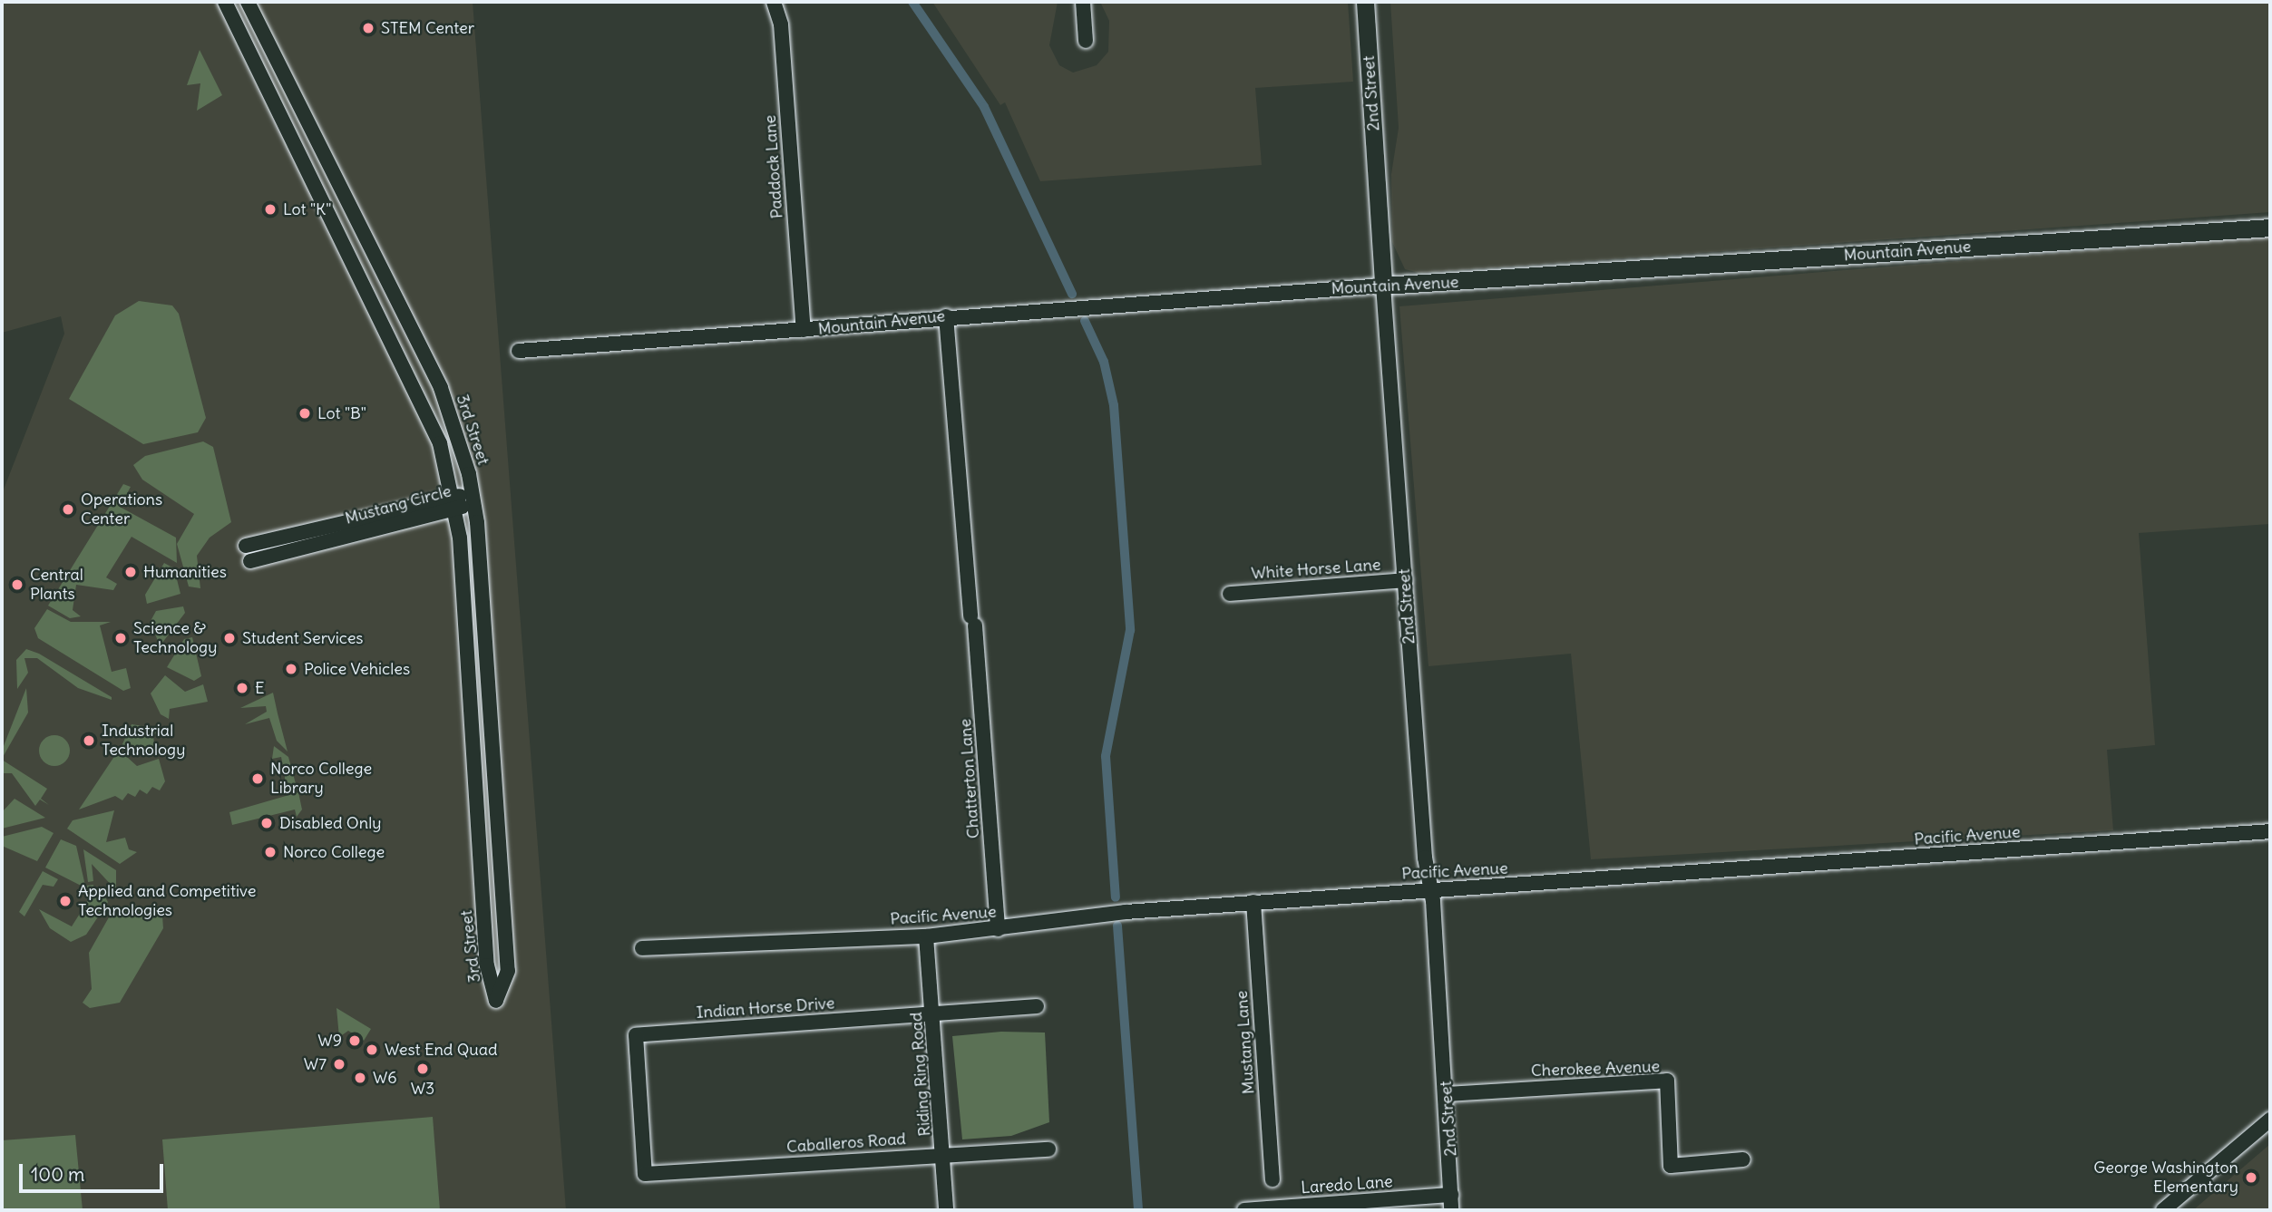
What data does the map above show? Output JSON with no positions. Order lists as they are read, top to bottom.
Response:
{
  "streets": {
    "main road": ["2nd Street", "Mountain Avenue"],
    "street": [
      "Paddock Lane",
      "3rd Street",
      "Mustang Circle",
      "White Horse Lane",
      "Chatterton Lane",
      "Pacific Avenue",
      "Indian Horse Drive",
      "Mustang Lane",
      "Cherokee Avenue",
      "Riding Ring Road",
      "Caballeros Road",
      "Laredo Lane"
    ]
  },
  "crossings": [
    ["2nd Street", "Mountain Avenue"],
    ["2nd Street", "White Horse Lane"],
    ["2nd Street", "Pacific Avenue"],
    ["2nd Street", "Cherokee Avenue"],
    ["2nd Street", "Laredo Lane"],
    ["Paddock Lane", "Mountain Avenue"],
    ["Mountain Avenue", "Chatterton Lane"],
    ["3rd Street", "Mustang Circle"],
    ["Chatterton Lane", "Pacific Avenue"],
    ["Pacific Avenue", "Mustang Lane"],
    ["Pacific Avenue", "Riding Ring Road"],
    ["Indian Horse Drive", "Riding Ring Road"],
    ["Indian Horse Drive", "Caballeros Road"],
    ["Riding Ring Road", "Caballeros Road"]
  ],
  "places": [
    "STEM Center",
    "Lot \"K\"",
    "Lot \"B\"",
    "Operations Center",
    "Humanities",
    "Central Plants",
    "Science & Technology",
    "Student Services",
    "Police Vehicles",
    "E",
    "Industrial Technology",
    "Norco College Library",
    "Disabled Only",
    "Norco College",
    "Applied and Competitive Technologies",
    "W9",
    "West End Quad",
    "W7",
    "W3",
    "W6",
    "George Washington Elementary"
  ],
  "scale_bar": "100 m"
}
